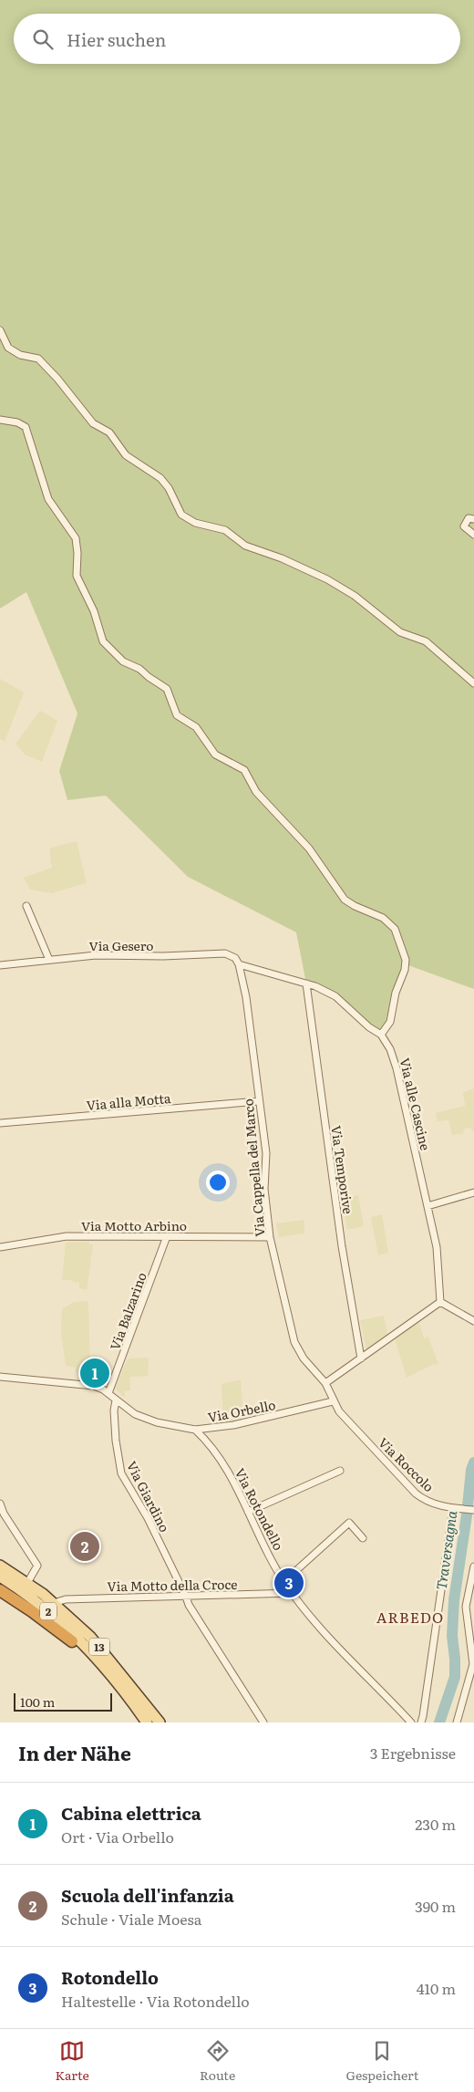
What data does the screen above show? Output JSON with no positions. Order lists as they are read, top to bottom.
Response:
{
  "streets": {
    "main road": ["2", "13"],
    "street": [
      "Via Gesero",
      "Via alla Motta",
      "Via alle Cascine",
      "Via Cappella del Marco",
      "Via Temporive",
      "Via Motto Arbino",
      "Via Balzarino",
      "Via Orbello",
      "Via Roccolo",
      "Via Giardino",
      "Via Rotondello",
      "Via Motto della Croce"
    ]
  },
  "crossings": [
    ["Via Gesero", "Via alle Cascine"],
    ["Via Gesero", "Via Cappella del Marco"],
    ["Via alla Motta", "Via Cappella del Marco"],
    ["Via alle Cascine", "Via Cappella del Marco"],
    ["Via alle Cascine", "Via Temporive"],
    ["Via Cappella del Marco", "Via Motto Arbino"],
    ["Via Cappella del Marco", "Via Orbello"],
    ["Via Cappella del Marco", "Via Roccolo"],
    ["Via Motto Arbino", "Via Balzarino"],
    ["Via Balzarino", "Via Orbello"],
    ["Via Orbello", "Via Giardino"],
    ["Via Orbello", "Via Rotondello"],
    ["Via Giardino", "Via Motto della Croce"],
    ["Via Rotondello", "Via Motto della Croce"],
    ["Via Motto della Croce", "13"]
  ],
  "districts": ["ARBEDO"],
  "water": ["Traversagna"],
  "scale_bar": "100 m",
  "page": {
    "search": "Hier suchen",
    "pins": ["1", "2", "3"],
    "scale": "100 m",
    "heading": ["In der Nähe", "3 Ergebnisse"],
    "list": [
      {
        "mark": "1",
        "name": "Cabina elettrica",
        "note": "Ort · Via Orbello",
        "value": "230 m"
      },
      {
        "mark": "2",
        "name": "Scuola dell'infanzia",
        "note": "Schule · Viale Moesa",
        "value": "390 m"
      },
      {
        "mark": "3",
        "name": "Rotondello",
        "note": "Haltestelle · Via Rotondello",
        "value": "410 m"
      }
    ],
    "nav": ["Karte", "Route", "Gespeichert"]
  }
}
